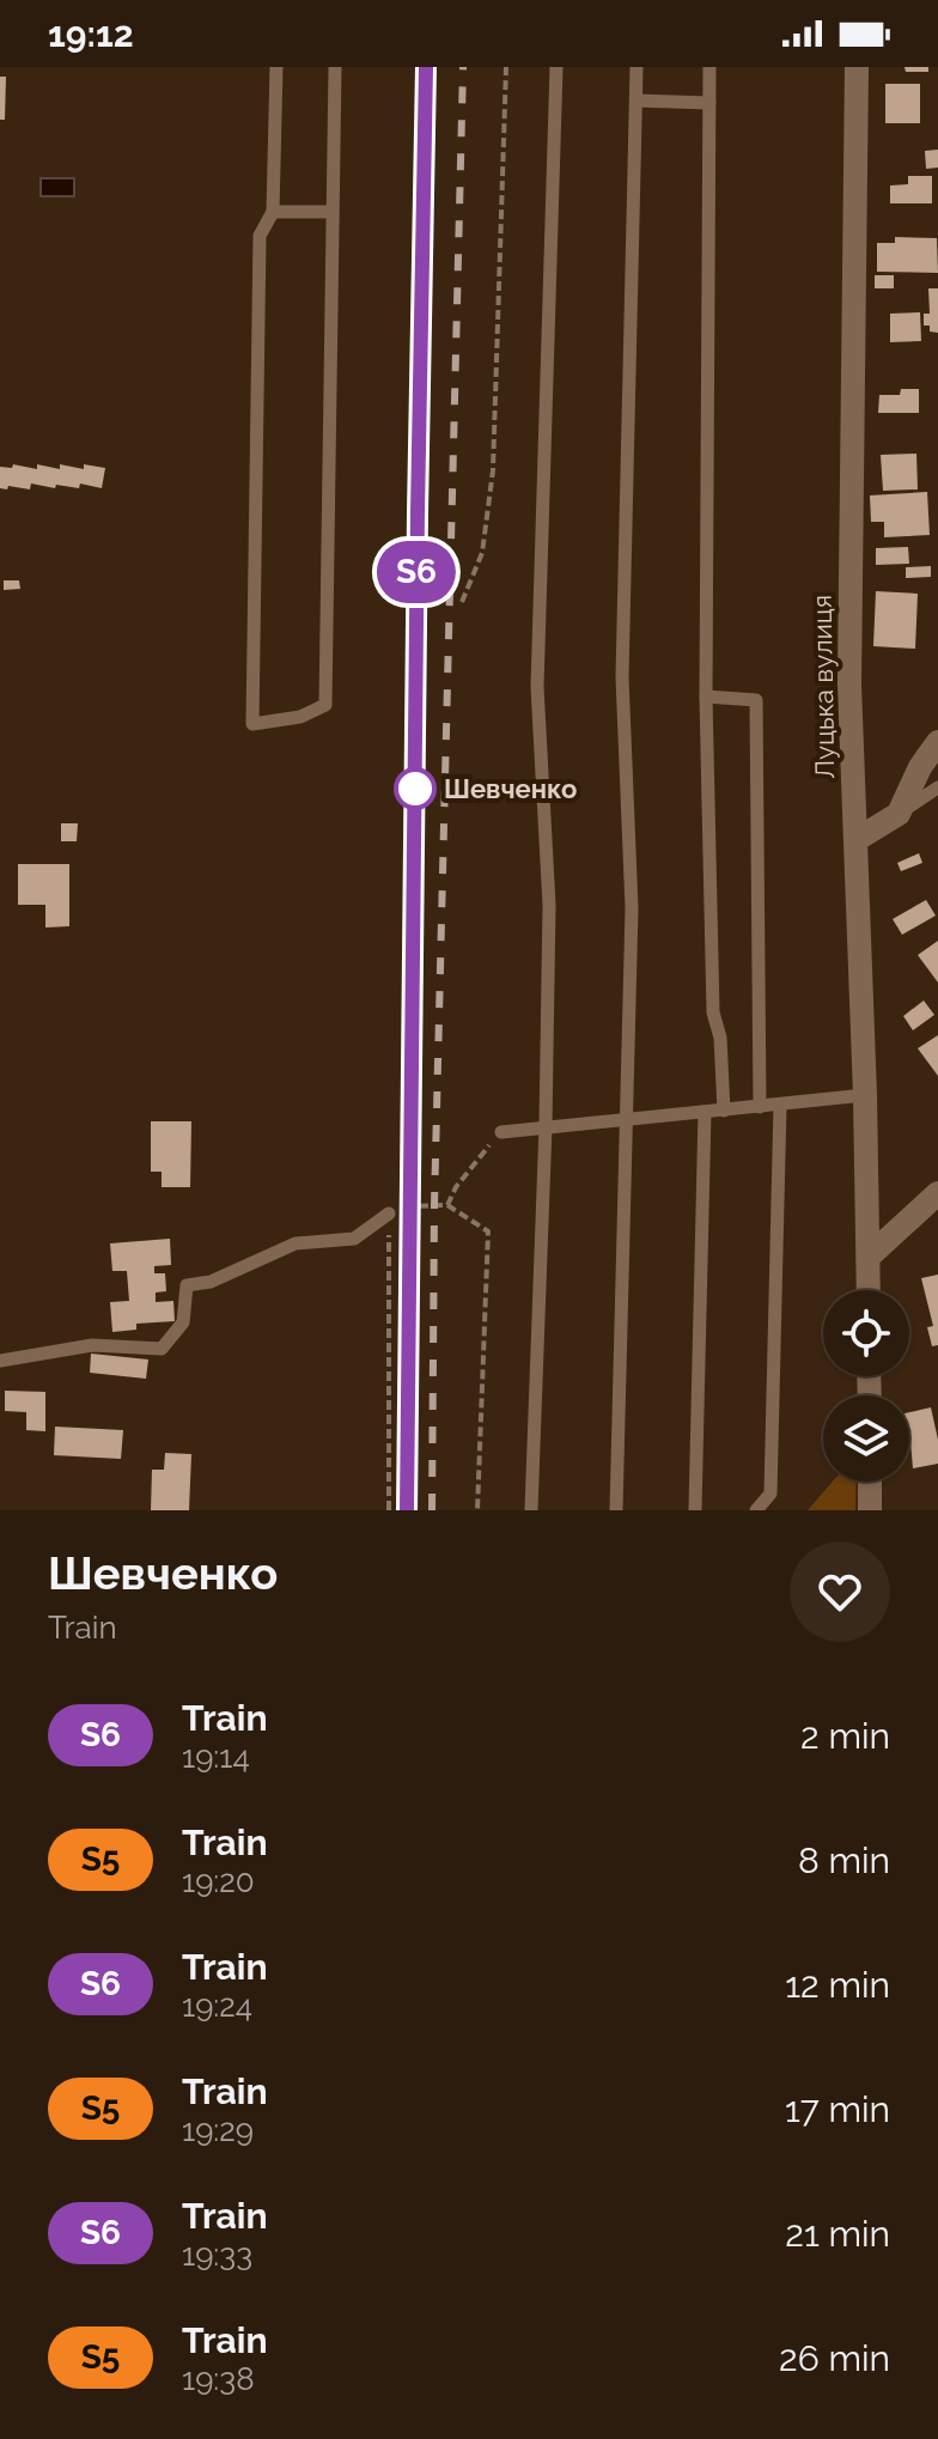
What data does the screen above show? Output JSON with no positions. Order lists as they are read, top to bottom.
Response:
{
  "streets": {
    "street": ["Луцька вулиця"]
  },
  "places": ["Шевченко"],
  "page": {
    "status": "19:12",
    "on_map": "S6",
    "heading": ["Шевченко", "Train"],
    "list": [
      {
        "mark": "S6",
        "name": "Train",
        "note": "19:14",
        "value": "2 min"
      },
      {
        "mark": "S5",
        "name": "Train",
        "note": "19:20",
        "value": "8 min"
      },
      {
        "mark": "S6",
        "name": "Train",
        "note": "19:24",
        "value": "12 min"
      },
      {
        "mark": "S5",
        "name": "Train",
        "note": "19:29",
        "value": "17 min"
      },
      {
        "mark": "S6",
        "name": "Train",
        "note": "19:33",
        "value": "21 min"
      },
      {
        "mark": "S5",
        "name": "Train",
        "note": "19:38",
        "value": "26 min"
      }
    ]
  }
}
